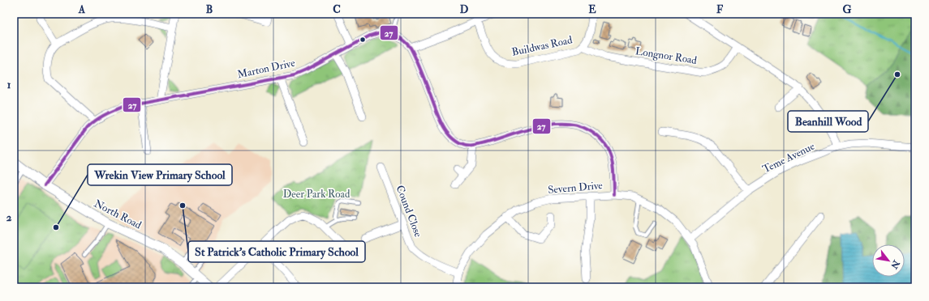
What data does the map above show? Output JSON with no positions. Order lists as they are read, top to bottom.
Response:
{
  "streets": {
    "street": [
      "Buildwas Road",
      "Longnor Road",
      "Marton Drive",
      "Teme Avenue",
      "Severn Drive",
      "Cound Close",
      "North Road"
    ]
  },
  "crossings": [
    ["Buildwas Road", "Longnor Road"],
    ["Marton Drive", "North Road"],
    ["Teme Avenue", "Severn Drive"],
    ["Severn Drive", "Cound Close"]
  ],
  "parks": ["Deer Park Road"],
  "places": ["Beanhill Wood", "St Patrick's Catholic Primary School", "Wrekin View Primary School"],
  "lines": ["transit line 27"],
  "north": "bottom right",
  "grid": {
    "columns": [
      "A",
      "B",
      "C",
      "D",
      "E",
      "F",
      "G"
    ],
    "rows": ["1", "2"]
  }
}
